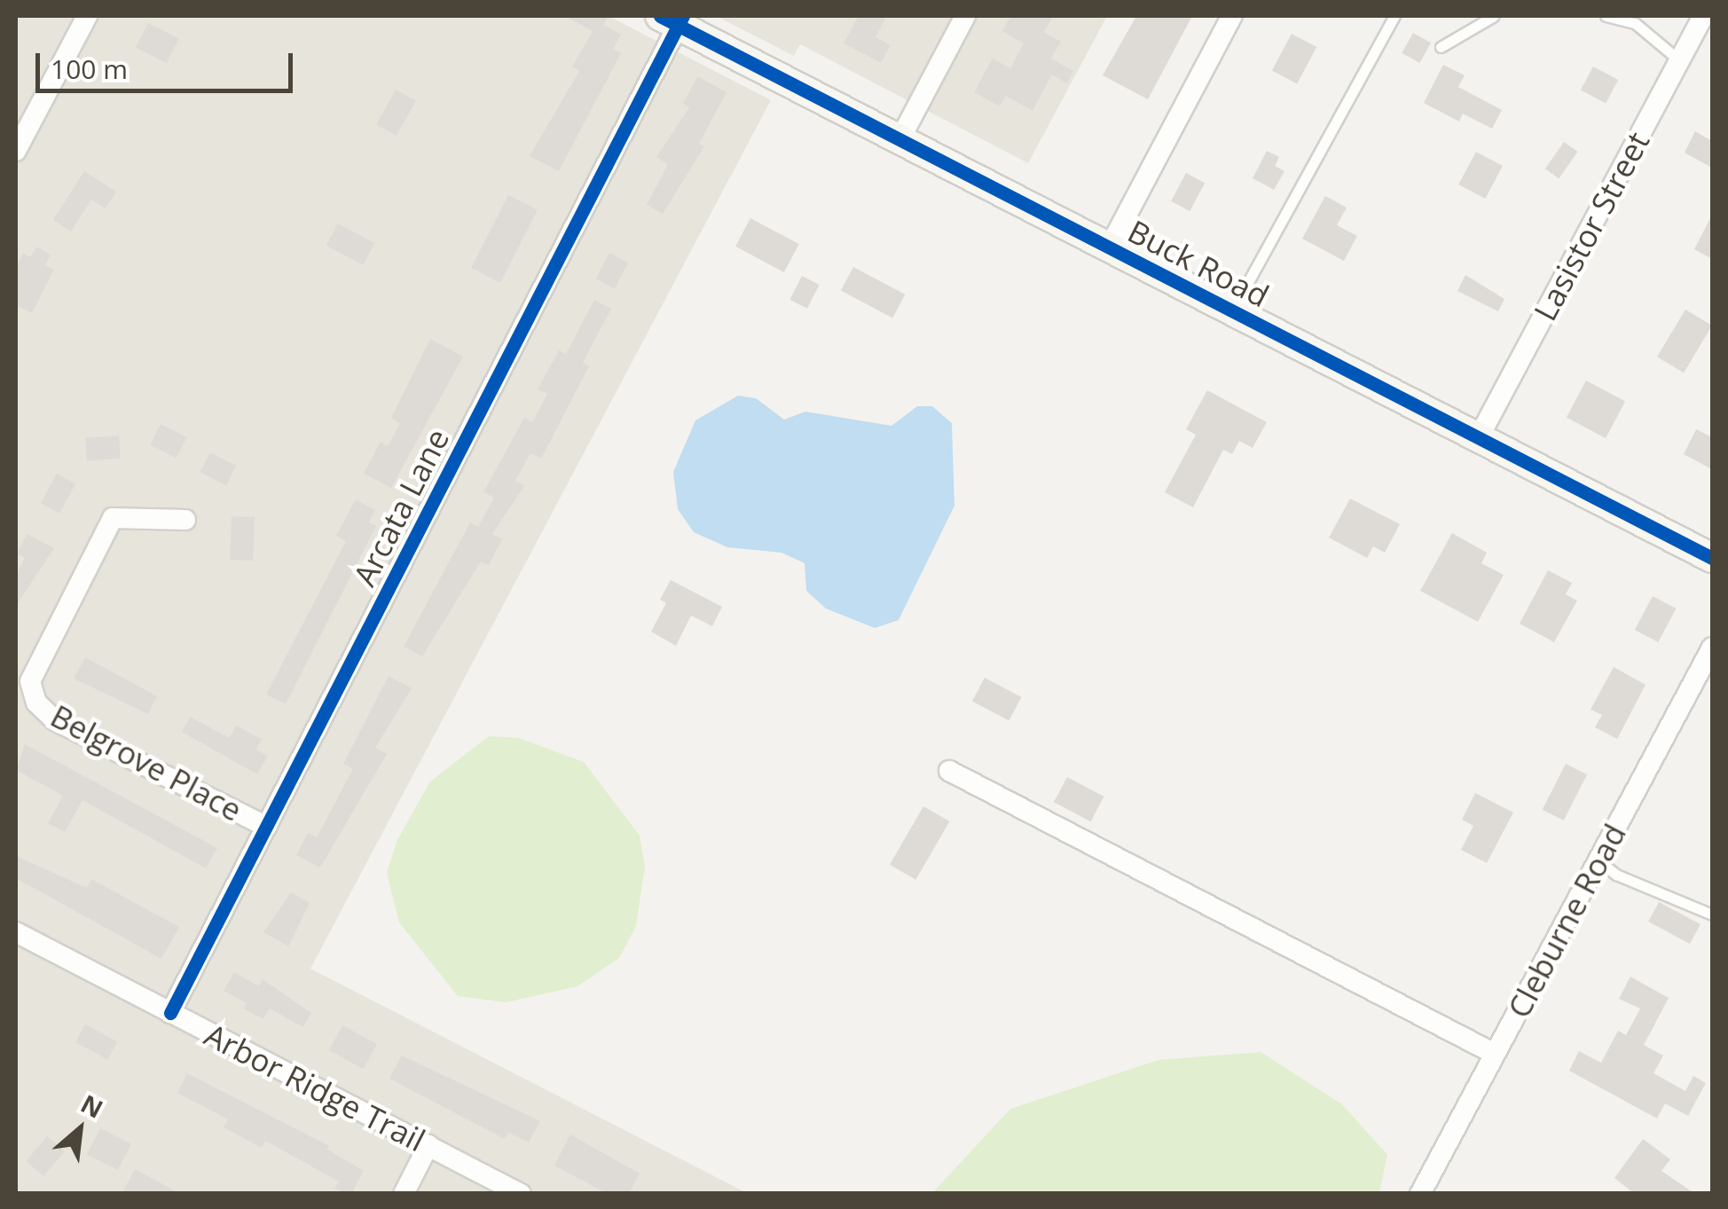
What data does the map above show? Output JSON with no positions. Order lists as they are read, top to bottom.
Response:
{
  "streets": {
    "street": [
      "Lasistor Street",
      "Buck Road",
      "Arcata Lane",
      "Belgrove Place",
      "Cleburne Road",
      "Arbor Ridge Trail"
    ]
  },
  "crossings": [
    ["Lasistor Street", "Buck Road"],
    ["Buck Road", "Arcata Lane"],
    ["Arcata Lane", "Belgrove Place"],
    ["Arcata Lane", "Arbor Ridge Trail"]
  ],
  "scale_bar": "100 m",
  "north": "top right"
}
